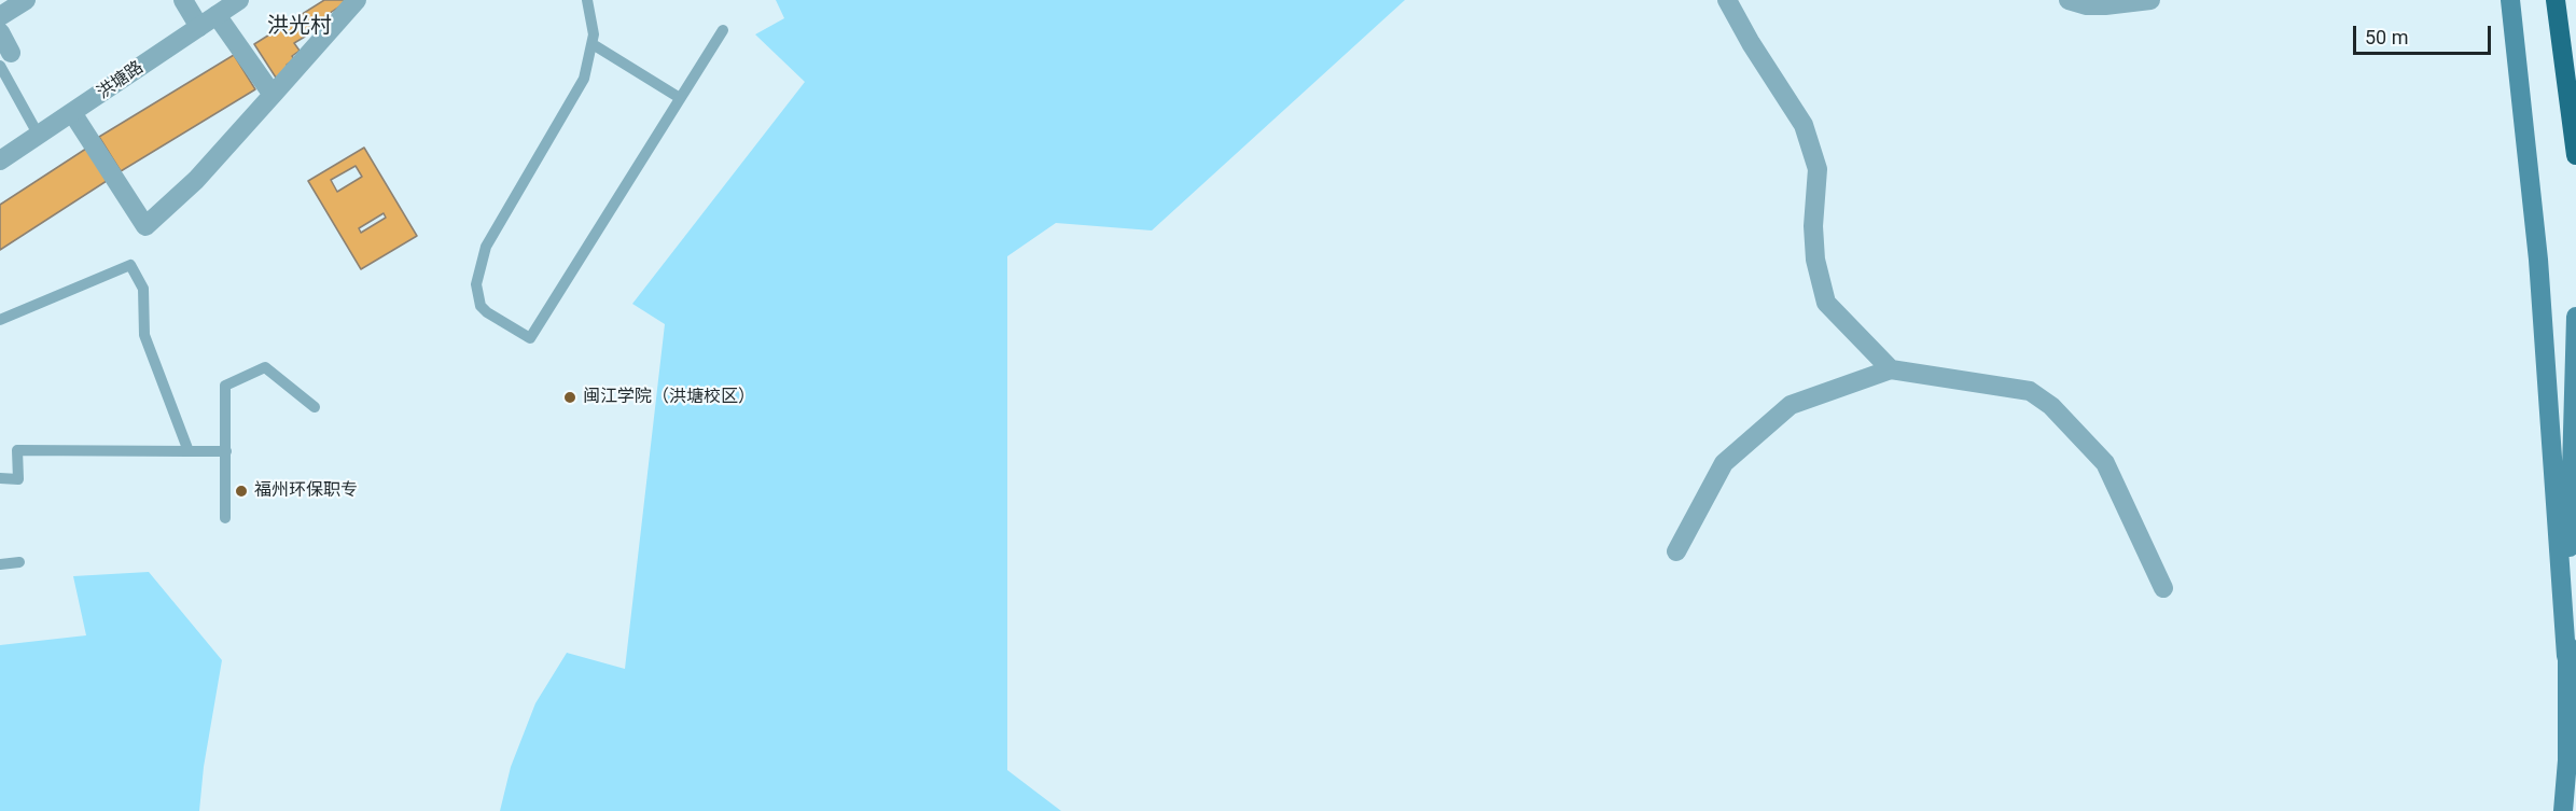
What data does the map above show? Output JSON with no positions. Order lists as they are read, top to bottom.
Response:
{
  "streets": {
    "street": ["洪塘路"]
  },
  "districts": ["洪光村"],
  "places": ["闽江学院（洪塘校区）", "福州环保职专"],
  "scale_bar": "50 m"
}
